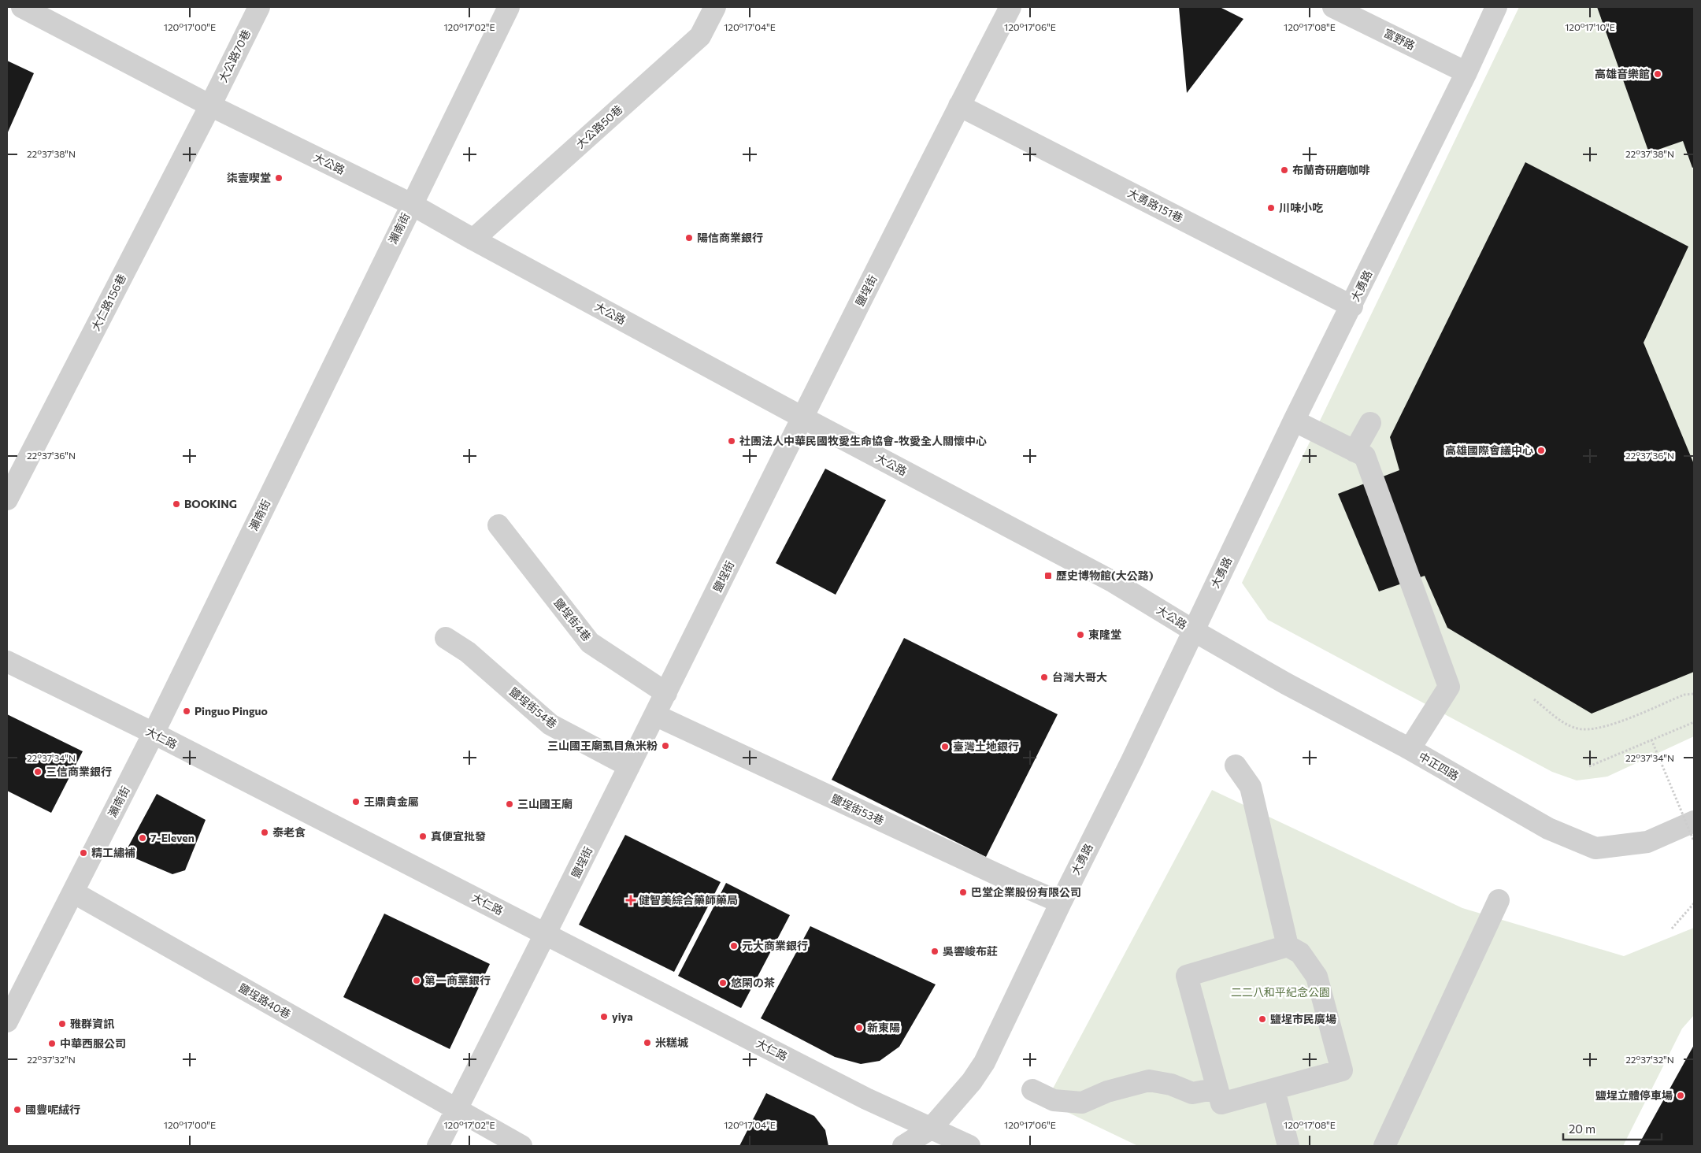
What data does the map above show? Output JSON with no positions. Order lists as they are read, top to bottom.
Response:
{
  "streets": {
    "street": [
      "富野路",
      "大公路70巷",
      "大公路50巷",
      "大公路",
      "大勇路151巷",
      "瀨南街",
      "大勇路",
      "鹽埕街",
      "大仁路156巷",
      "鹽埕街4巷",
      "鹽埕街54巷",
      "大仁路",
      "中正四路",
      "鹽埕街53巷",
      "鹽埕路40巷"
    ]
  },
  "crossings": [
    ["富野路", "大勇路"],
    ["大公路70巷", "大公路"],
    ["大公路70巷", "大仁路156巷"],
    ["大公路50巷", "大公路"],
    ["大公路", "瀨南街"],
    ["大公路", "大勇路"],
    ["大公路", "鹽埕街"],
    ["大公路", "大仁路156巷"],
    ["大公路", "中正四路"],
    ["大勇路151巷", "大勇路"],
    ["大勇路151巷", "鹽埕街"],
    ["瀨南街", "大仁路"],
    ["瀨南街", "鹽埕路40巷"],
    ["大勇路", "大仁路"],
    ["大勇路", "中正四路"],
    ["大勇路", "鹽埕街53巷"],
    ["鹽埕街", "鹽埕街4巷"],
    ["鹽埕街", "鹽埕街54巷"],
    ["鹽埕街", "大仁路"],
    ["鹽埕街", "鹽埕街53巷"],
    ["鹽埕街", "鹽埕路40巷"]
  ],
  "parks": ["二二八和平紀念公園"],
  "places": {
    "other": [
      "高雄音樂館",
      "布蘭奇研磨咖啡",
      "柒壹喫堂",
      "川味小吃",
      "陽信商業銀行",
      "社團法人中華民國牧愛生命協會-牧愛全人關懷中心",
      "高雄國際會議中心",
      "BOOKING",
      "東隆堂",
      "台灣大哥大",
      "Pinguo Pinguo",
      "三山國王廟虱目魚米粉",
      "臺灣土地銀行",
      "三信商業銀行",
      "王鼎貴金屬",
      "三山國王廟",
      "泰老食",
      "真便宜批發",
      "7-Eleven",
      "精工繡補",
      "巴堂企業股份有限公司",
      "元大商業銀行",
      "吳響峻布莊",
      "第一商業銀行",
      "悠閑の茶",
      "yiya",
      "鹽埕市民廣場",
      "雅群資訊",
      "新東陽",
      "米糕城",
      "中華西服公司",
      "鹽埕立體停車場",
      "國豐呢絨行"
    ],
    "transit": ["歷史博物館(大公路)"],
    "health": ["健智美綜合藥師藥局"]
  },
  "scale_bar": "20 m",
  "coordinates": [
    "120°17'00\"E",
    "120°17'02\"E",
    "120°17'04\"E",
    "120°17'06\"E",
    "120°17'08\"E",
    "120°17'10\"E",
    "22°37'38\"N",
    "22°37'36\"N",
    "22°37'34\"N",
    "22°37'32\"N"
  ]
}
